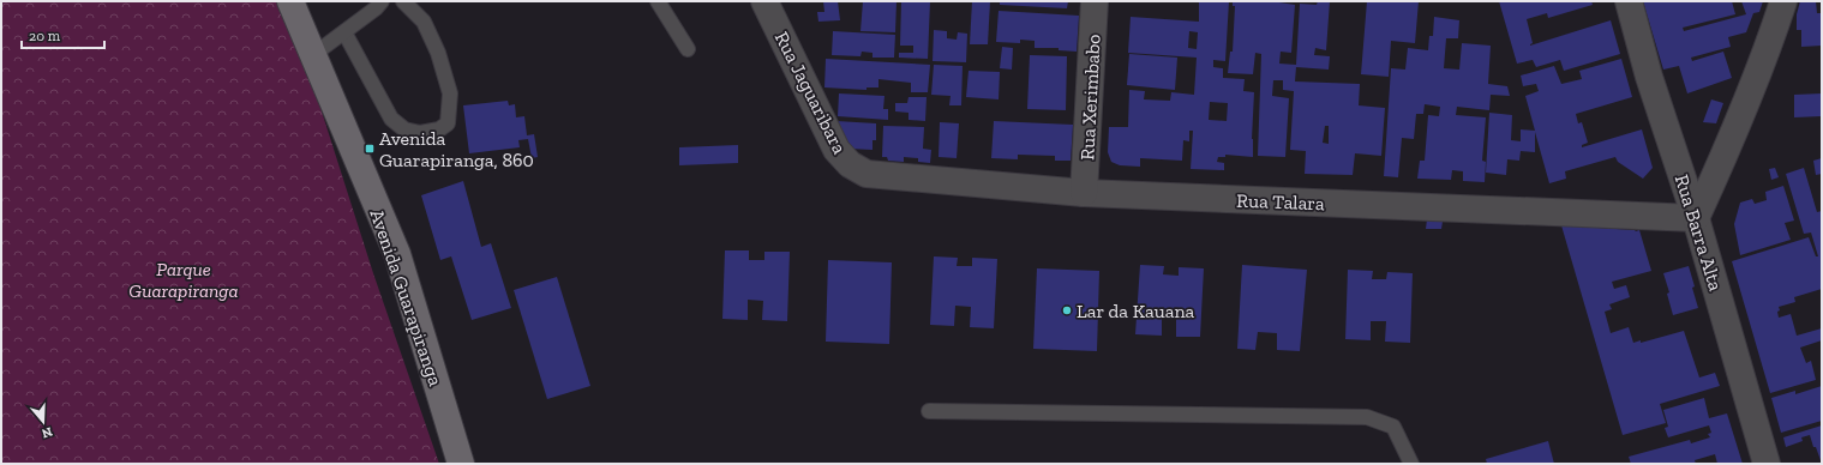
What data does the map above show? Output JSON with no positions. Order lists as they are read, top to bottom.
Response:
{
  "streets": {
    "main road": ["Avenida Guarapiranga"],
    "street": [
      "Rua Jaguaribara",
      "Rua Xerimbabo",
      "Rua Talara",
      "Rua Barra Alta"
    ]
  },
  "crossings": [
    ["Rua Jaguaribara", "Rua Talara"],
    ["Rua Xerimbabo", "Rua Talara"],
    ["Rua Talara", "Rua Barra Alta"]
  ],
  "parks": ["Parque Guarapiranga"],
  "places": {
    "transit": ["Avenida Guarapiranga, 860"],
    "other": ["Lar da Kauana"]
  },
  "scale_bar": "20 m",
  "north": "bottom"
}
